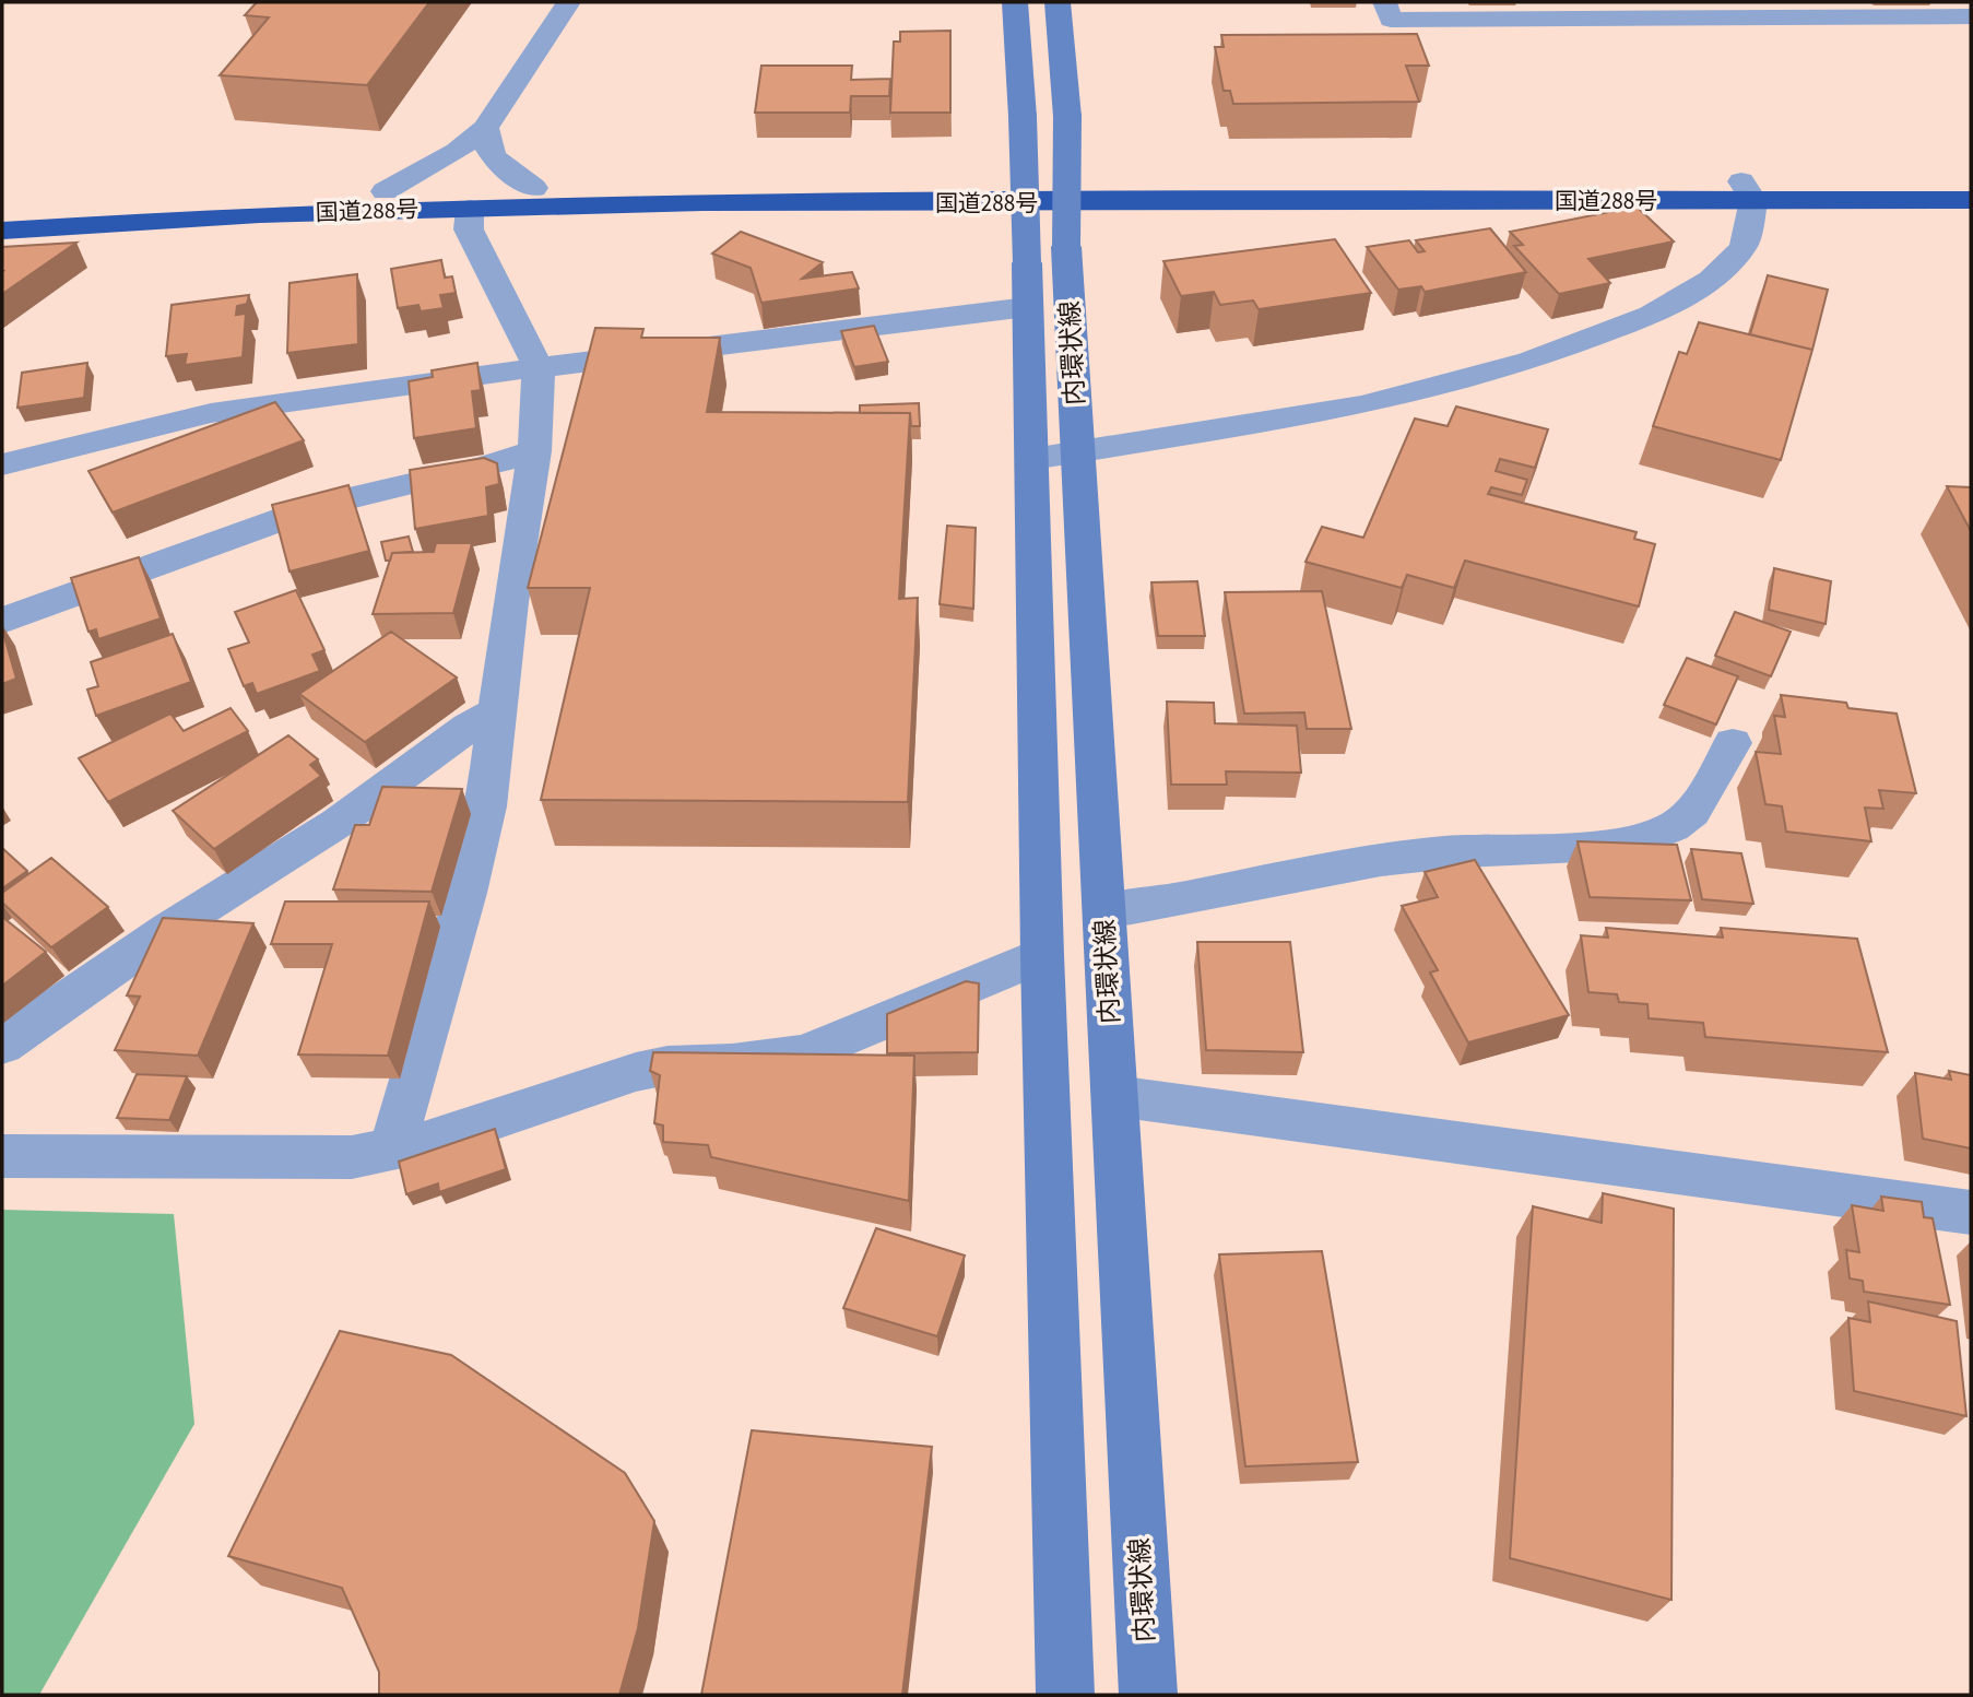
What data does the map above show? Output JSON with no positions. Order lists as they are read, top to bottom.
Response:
{
  "streets": {
    "highway": ["国道288号"],
    "street": ["内環状線"]
  }
}
